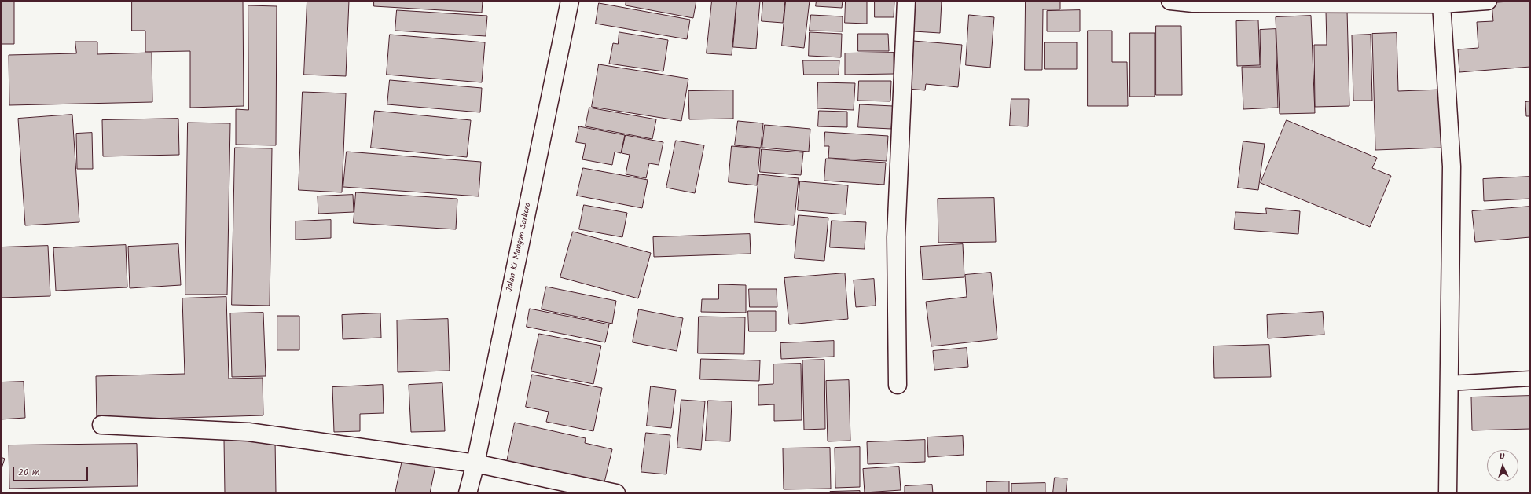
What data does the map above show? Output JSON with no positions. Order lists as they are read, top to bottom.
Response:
{
  "streets": {
    "street": ["Jalan Ki Mangun Sarkoro"]
  },
  "scale_bar": "20 m",
  "north": "top"
}
